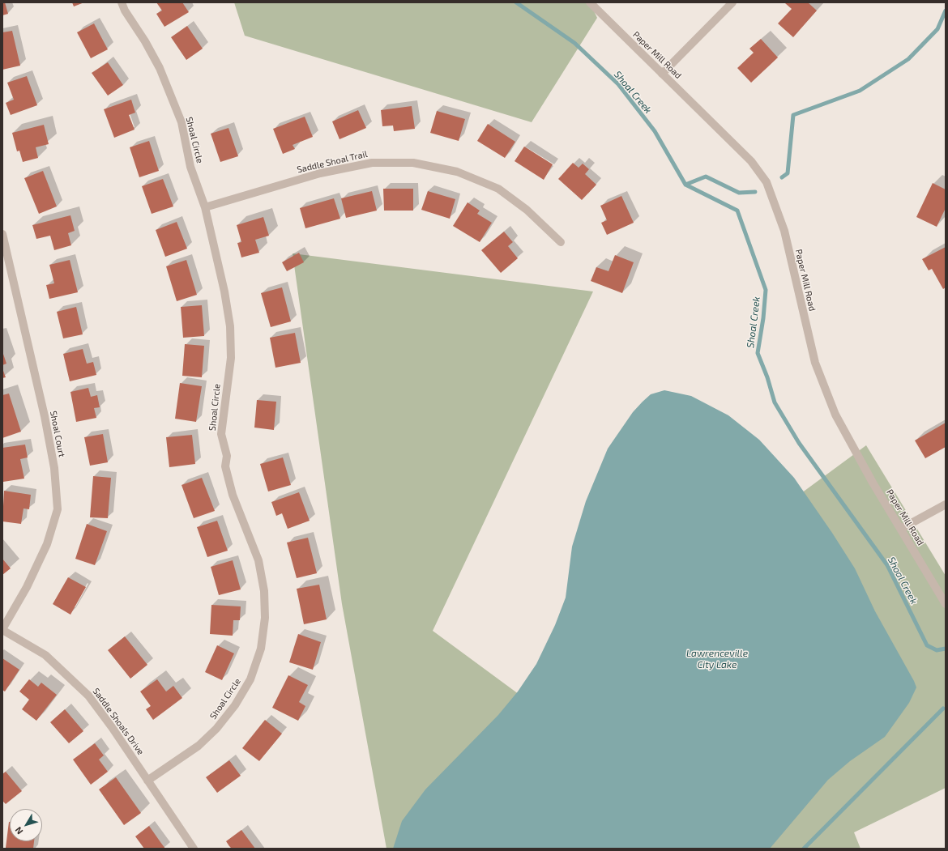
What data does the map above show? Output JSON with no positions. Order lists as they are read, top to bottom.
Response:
{
  "streets": {
    "street": [
      "Paper Mill Road",
      "Shoal Circle",
      "Saddle Shoal Trail",
      "Shoal Court",
      "Saddle Shoals Drive"
    ]
  },
  "crossings": [
    ["Shoal Circle", "Saddle Shoal Trail"],
    ["Shoal Circle", "Saddle Shoals Drive"],
    ["Shoal Court", "Saddle Shoals Drive"]
  ],
  "water": ["Shoal Creek", "Lawrenceville City Lake"],
  "north": "bottom left"
}
